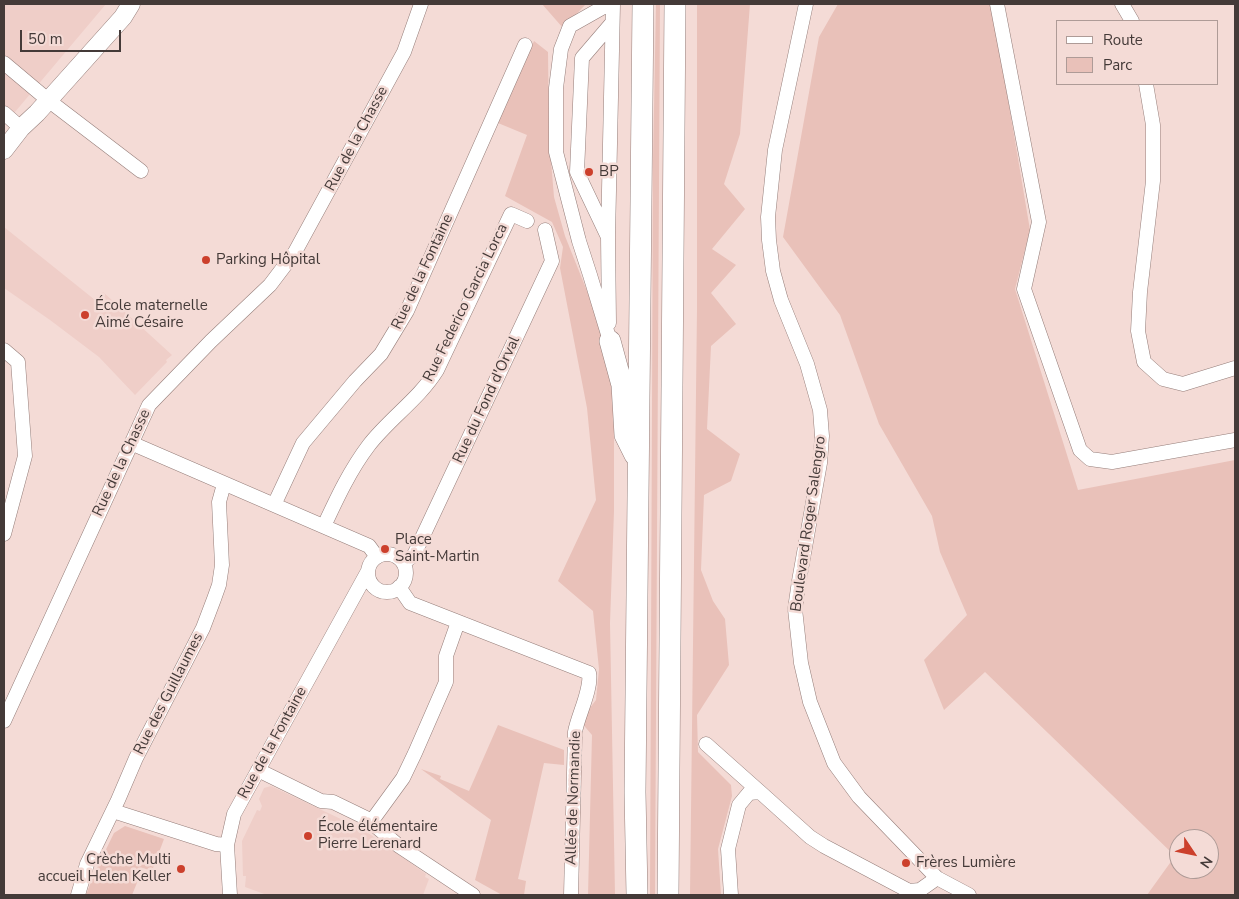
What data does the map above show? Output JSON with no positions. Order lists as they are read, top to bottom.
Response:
{
  "streets": {
    "street": [
      "Rue de la Chasse",
      "Rue de la Fontaine",
      "Rue Federico Garcia Lorca",
      "Rue du Fond d'Orval",
      "Boulevard Roger Salengro",
      "Rue des Guillaumes",
      "Allée de Normandie"
    ]
  },
  "crossings": [
    ["Rue de la Fontaine", "Rue du Fond d'Orval"]
  ],
  "places": [
    "BP",
    "Parking Hôpital",
    "École maternelle Aimé Césaire",
    "Place Saint-Martin",
    "École élémentaire Pierre Lerenard",
    "Frères Lumière",
    "Crèche Multi accueil Helen Keller"
  ],
  "legend": ["Route", "Parc"],
  "scale_bar": "50 m",
  "north": "bottom right"
}
